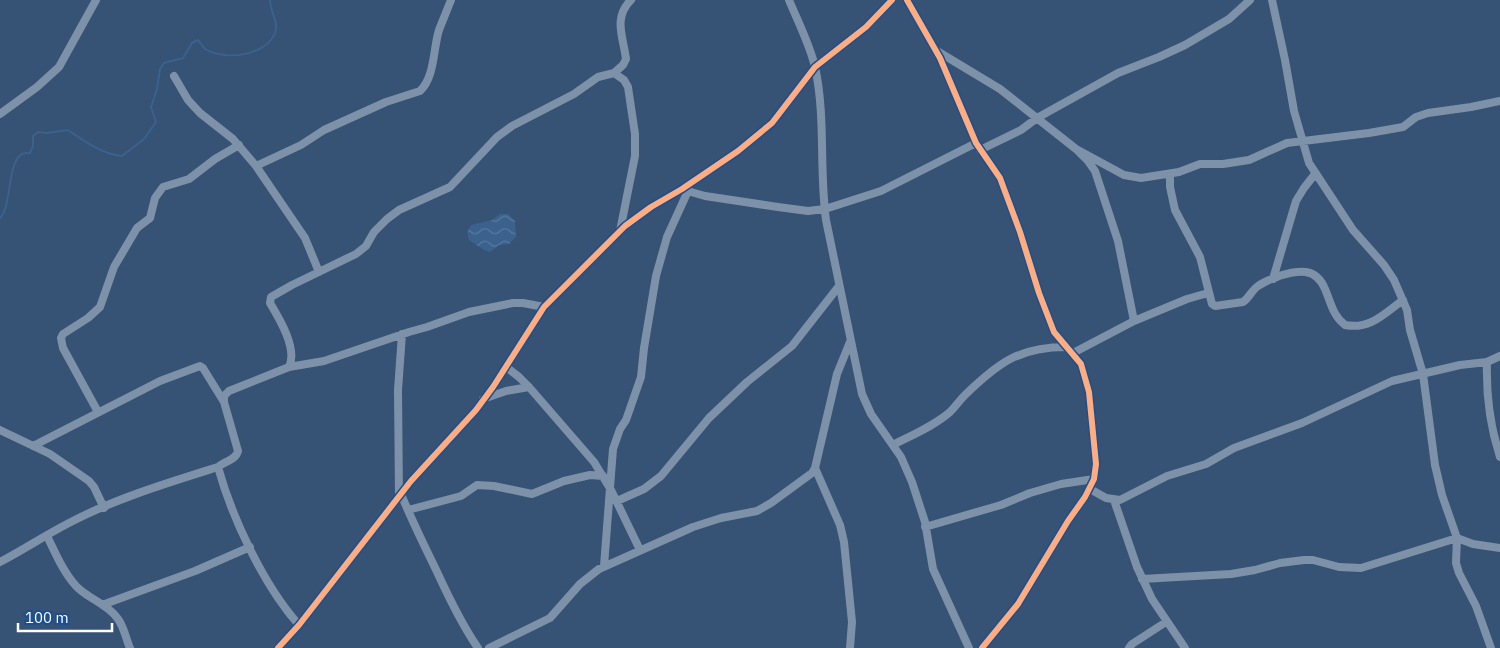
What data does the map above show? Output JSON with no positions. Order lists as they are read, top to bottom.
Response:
{
  "scale_bar": "100 m"
}
